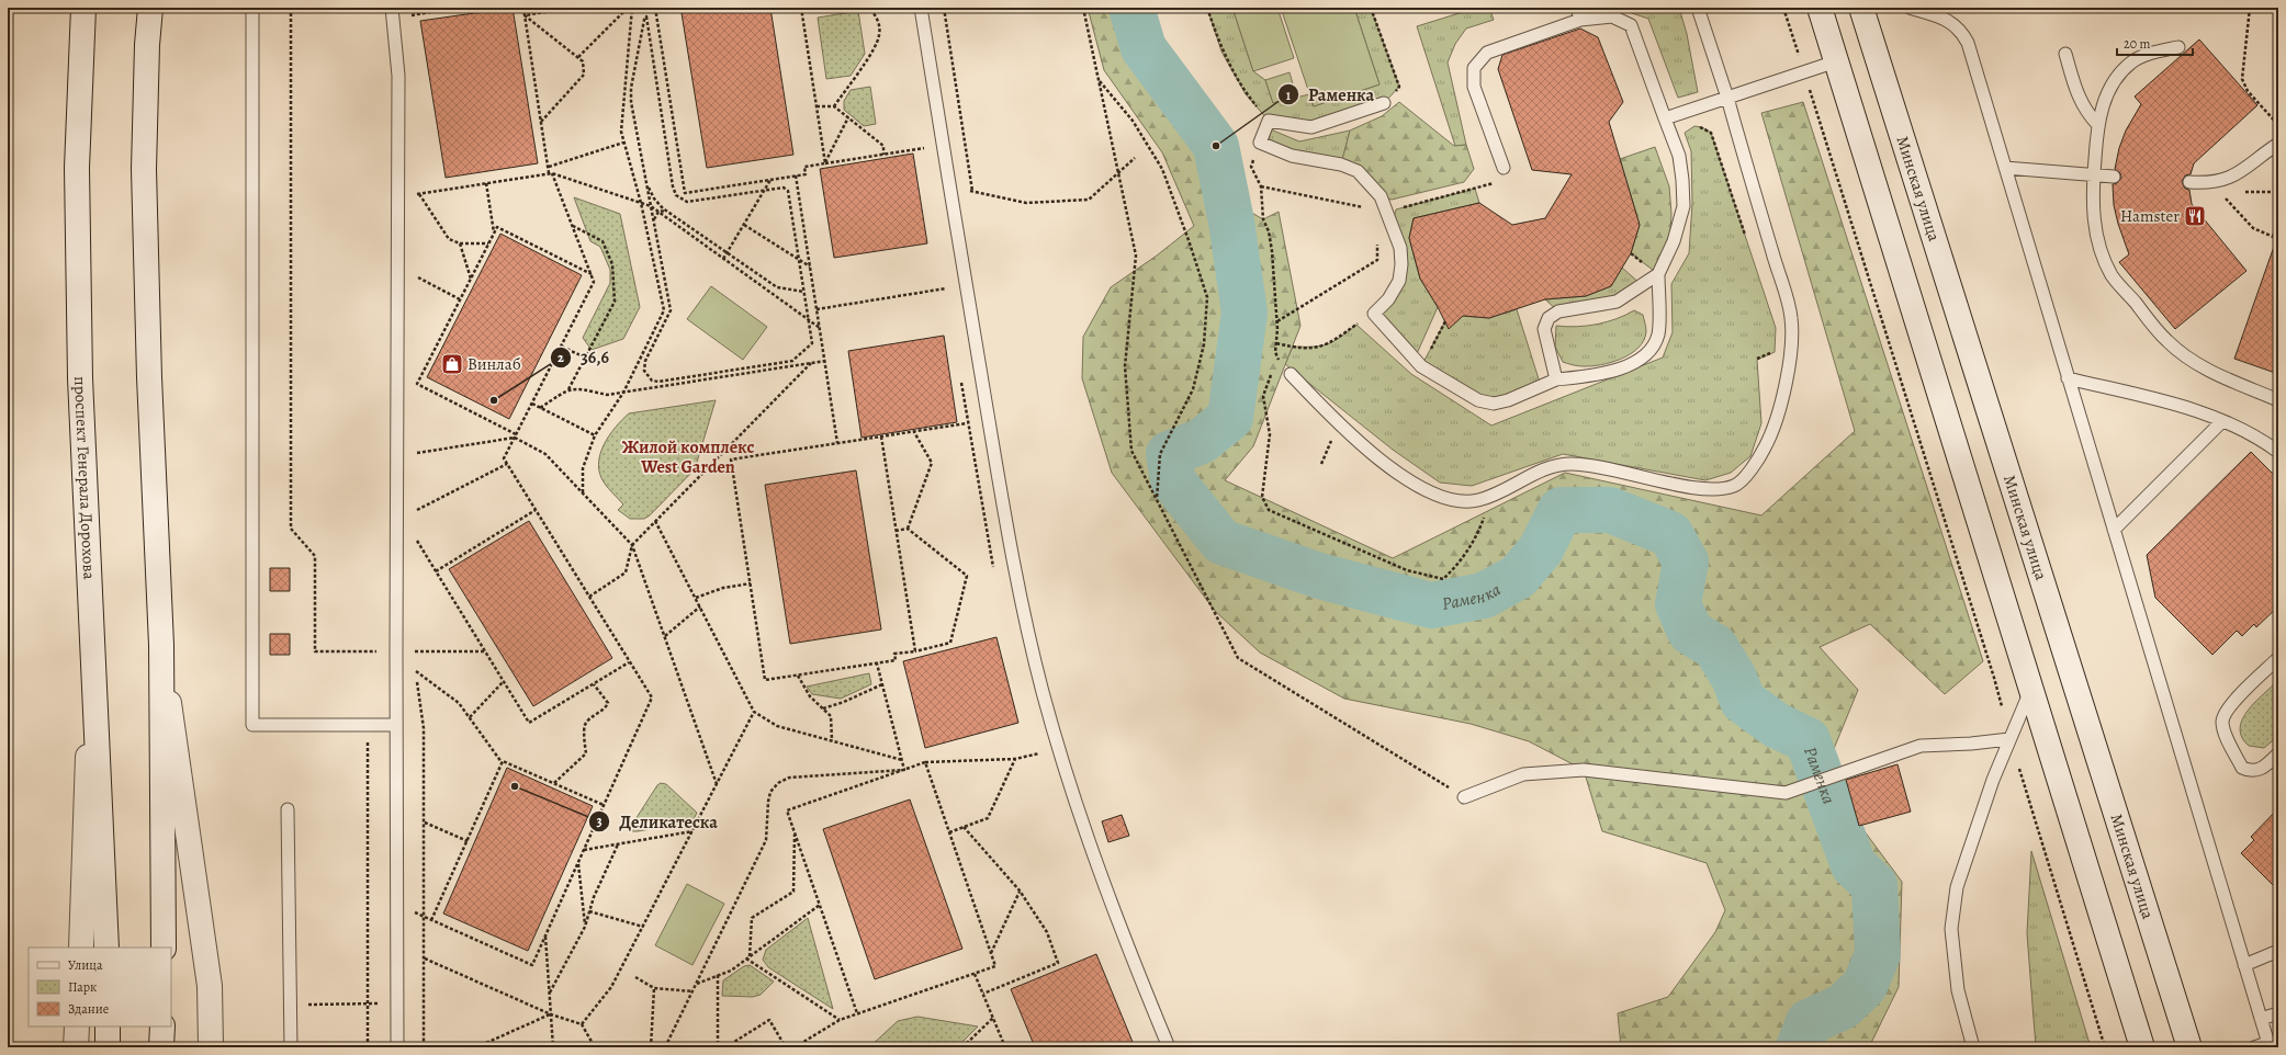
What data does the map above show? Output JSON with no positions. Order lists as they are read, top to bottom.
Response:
{
  "streets": {
    "main road": ["Минская улица", "проспект Генерала Дорохова"]
  },
  "districts": ["Жилой комплекс West Garden"],
  "water": ["Раменка"],
  "places": {
    "other": ["Раменка", "36,6", "Деликатеска"],
    "restaurant": ["Hamster"],
    "shop": ["Винлаб"]
  },
  "legend": ["Улица", "Парк", "Здание"],
  "scale_bar": "20 m"
}
